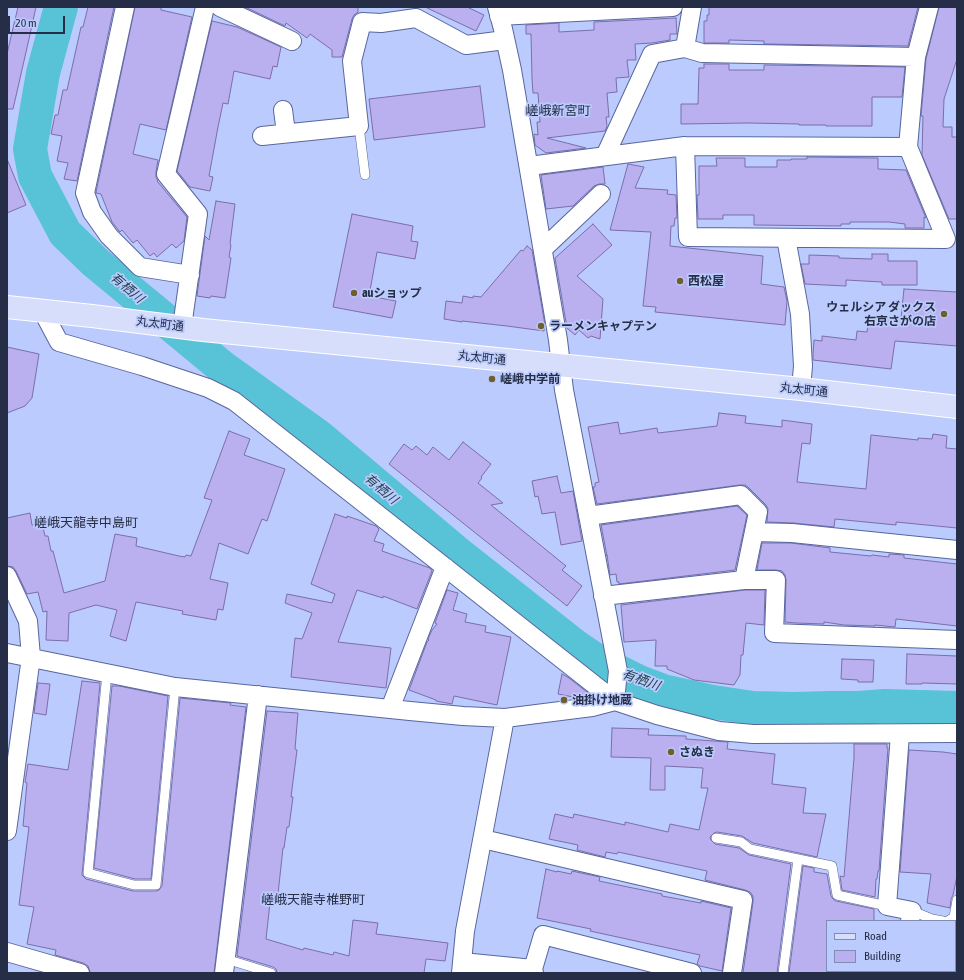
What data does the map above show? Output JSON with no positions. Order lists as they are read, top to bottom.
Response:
{
  "streets": {
    "main road": ["丸太町通"]
  },
  "districts": ["嵯峨新宮町", "嵯峨天龍寺中島町", "嵯峨天龍寺椎野町"],
  "water": ["有栖川"],
  "places": [
    "西松屋",
    "auショップ",
    "ウェルシア ダックス 右京さがの店",
    "ラーメンキャプテン",
    "嵯峨中学前",
    "油掛け地蔵",
    "さぬき"
  ],
  "legend": ["Road", "Building"],
  "scale_bar": "20 m"
}
